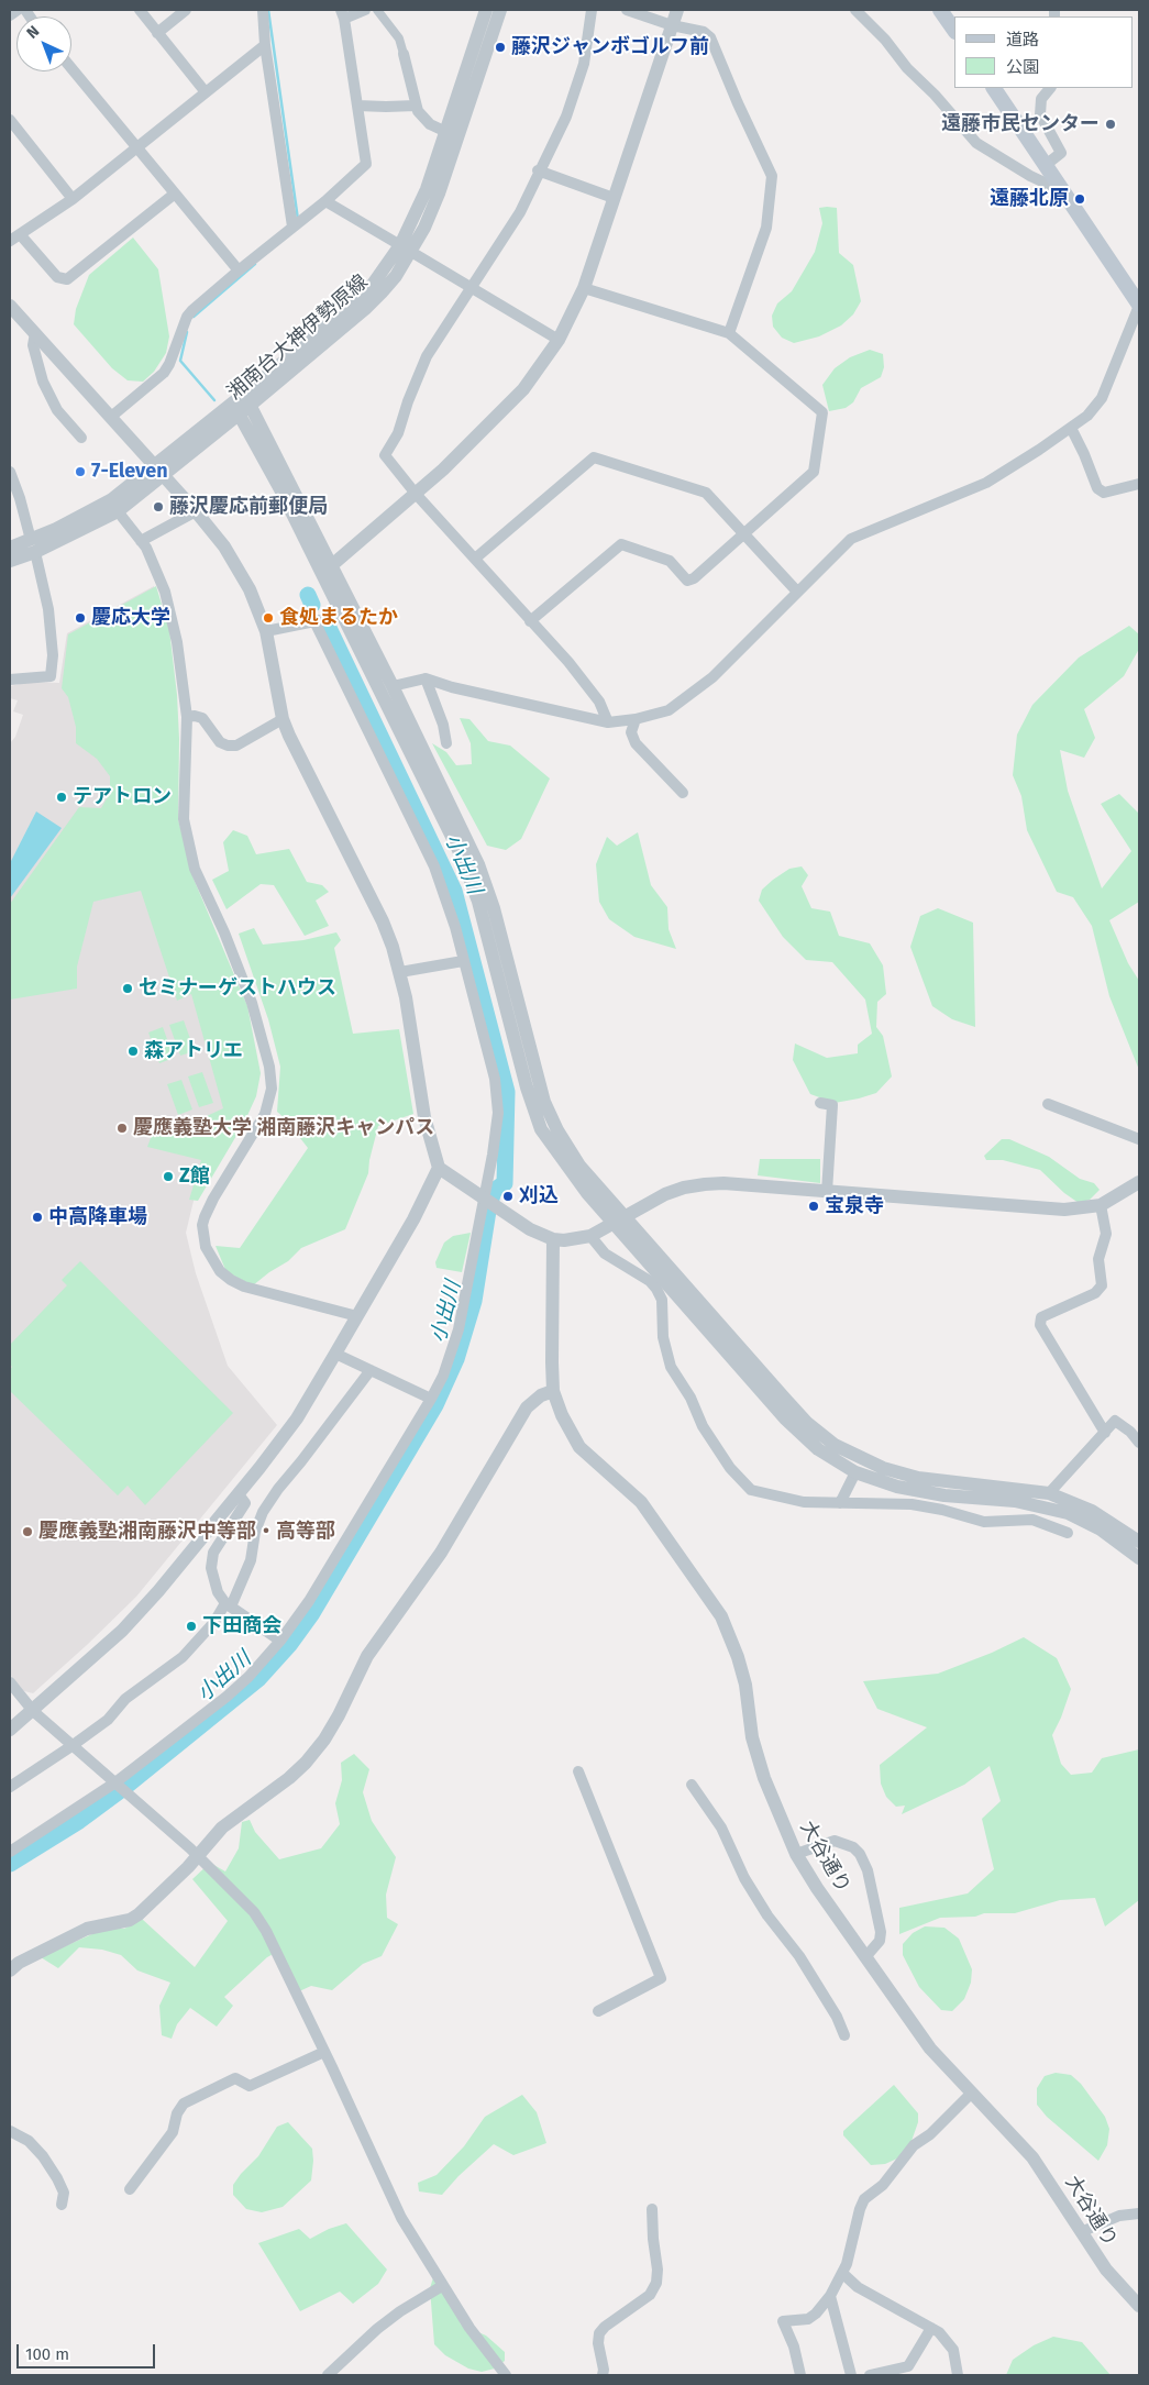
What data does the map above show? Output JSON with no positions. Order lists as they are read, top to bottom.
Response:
{
  "streets": {
    "street": ["湘南台大神伊勢原線", "大谷通り"]
  },
  "water": ["小出川"],
  "places": [
    "藤沢ジャンボゴルフ前",
    "遠藤市民センター",
    "遠藤北原",
    "7-Eleven",
    "藤沢慶応前郵便局",
    "慶応大学",
    "食処まるたか",
    "テアトロン",
    "セミナーゲストハウス",
    "森アトリエ",
    "慶應義塾大学 湘南藤沢キャンパス",
    "Ζ館",
    "刈込",
    "宝泉寺",
    "中高降車場",
    "慶應義塾湘南藤沢中等部・高等部",
    "下田商会"
  ],
  "legend": ["道路", "公園"],
  "scale_bar": "100 m",
  "north": "top left"
}
